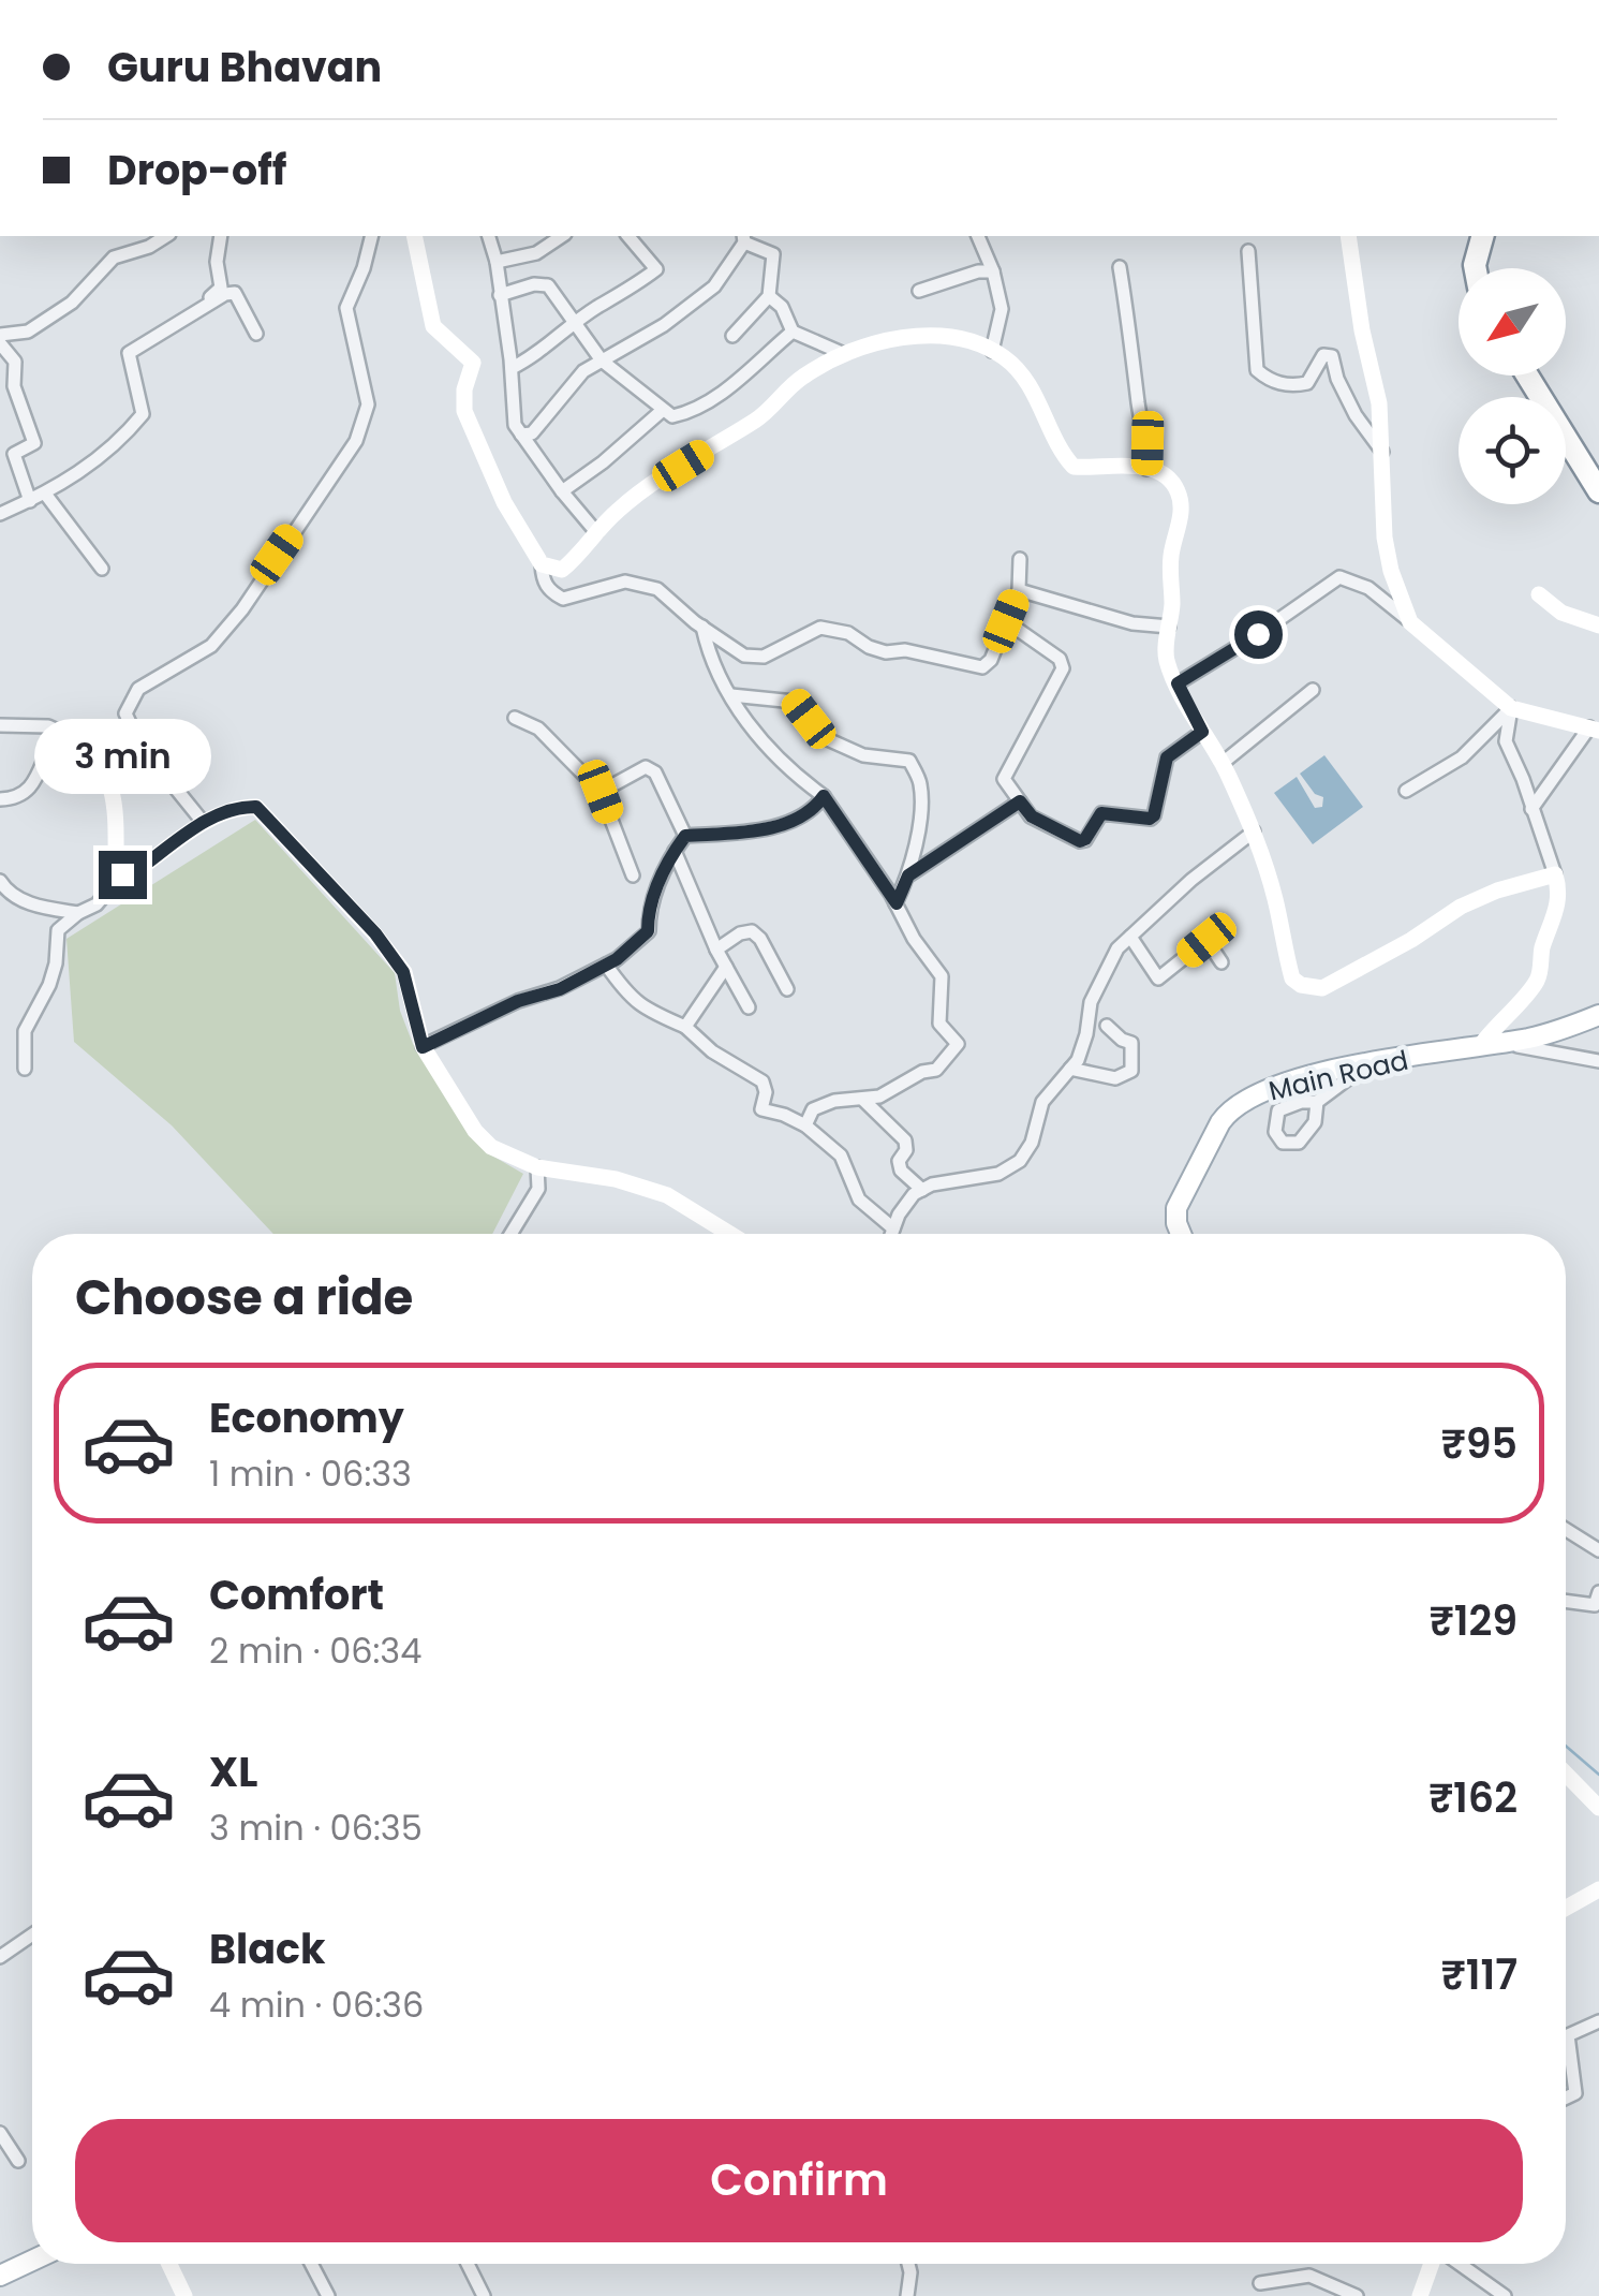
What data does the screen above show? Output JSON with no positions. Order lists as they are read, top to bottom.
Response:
{
  "streets": {
    "main road": ["Main Road"]
  },
  "north": "bottom left",
  "page": {
    "banner": ["Guru Bhavan", "Drop-off"],
    "bubble": "3 min",
    "heading": "Choose a ride",
    "list": [
      {
        "name": "Economy",
        "note": "1 min · 06:33",
        "value": "₹95"
      },
      {
        "name": "Comfort",
        "note": "2 min · 06:34",
        "value": "₹129"
      },
      {
        "name": "XL",
        "note": "3 min · 06:35",
        "value": "₹162"
      },
      {
        "name": "Black",
        "note": "4 min · 06:36",
        "value": "₹117"
      }
    ],
    "buttons": "Confirm"
  }
}
